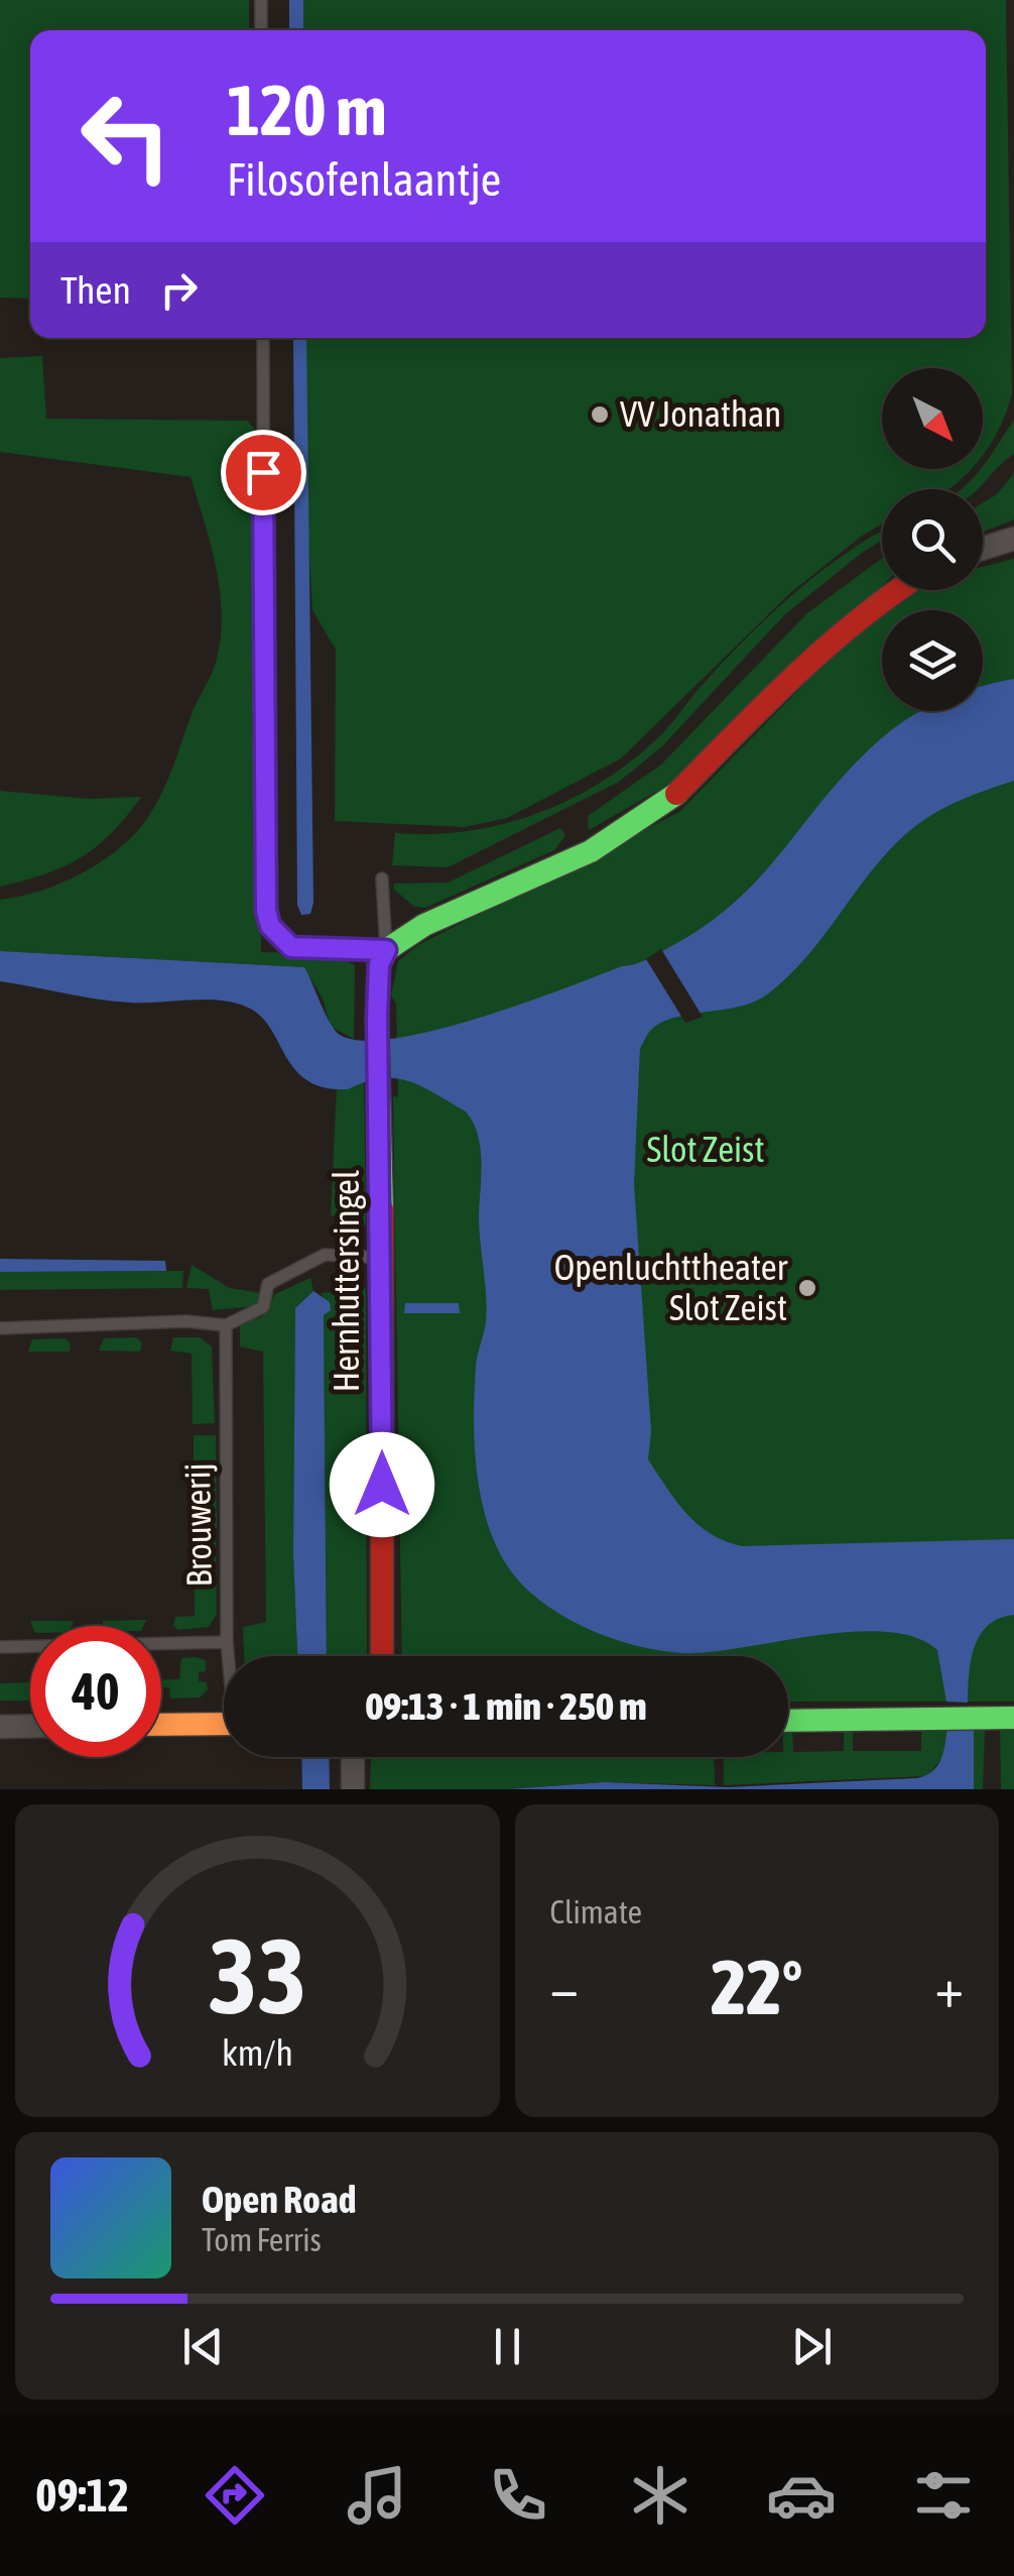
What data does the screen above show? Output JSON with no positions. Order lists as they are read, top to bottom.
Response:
{
  "streets": {
    "street": ["Hernhuttersingel"],
    "lane": ["Brouwerij"]
  },
  "parks": ["Slot Zeist"],
  "places": ["VV Jonathan", "Openluchttheater Slot Zeist"],
  "north": "bottom right",
  "page": {
    "turn": ["120 m", "Filosofenlaantje"],
    "then": "Then",
    "limit": "40",
    "trip": "09:13 · 1 min · 250 m",
    "tile": "Climate",
    "heat": ["−", "22°", "+"],
    "song": ["Open Road", "Tom Ferris"],
    "tabs": "09:12",
    "gauge": ["33", "km/h"]
  }
}
